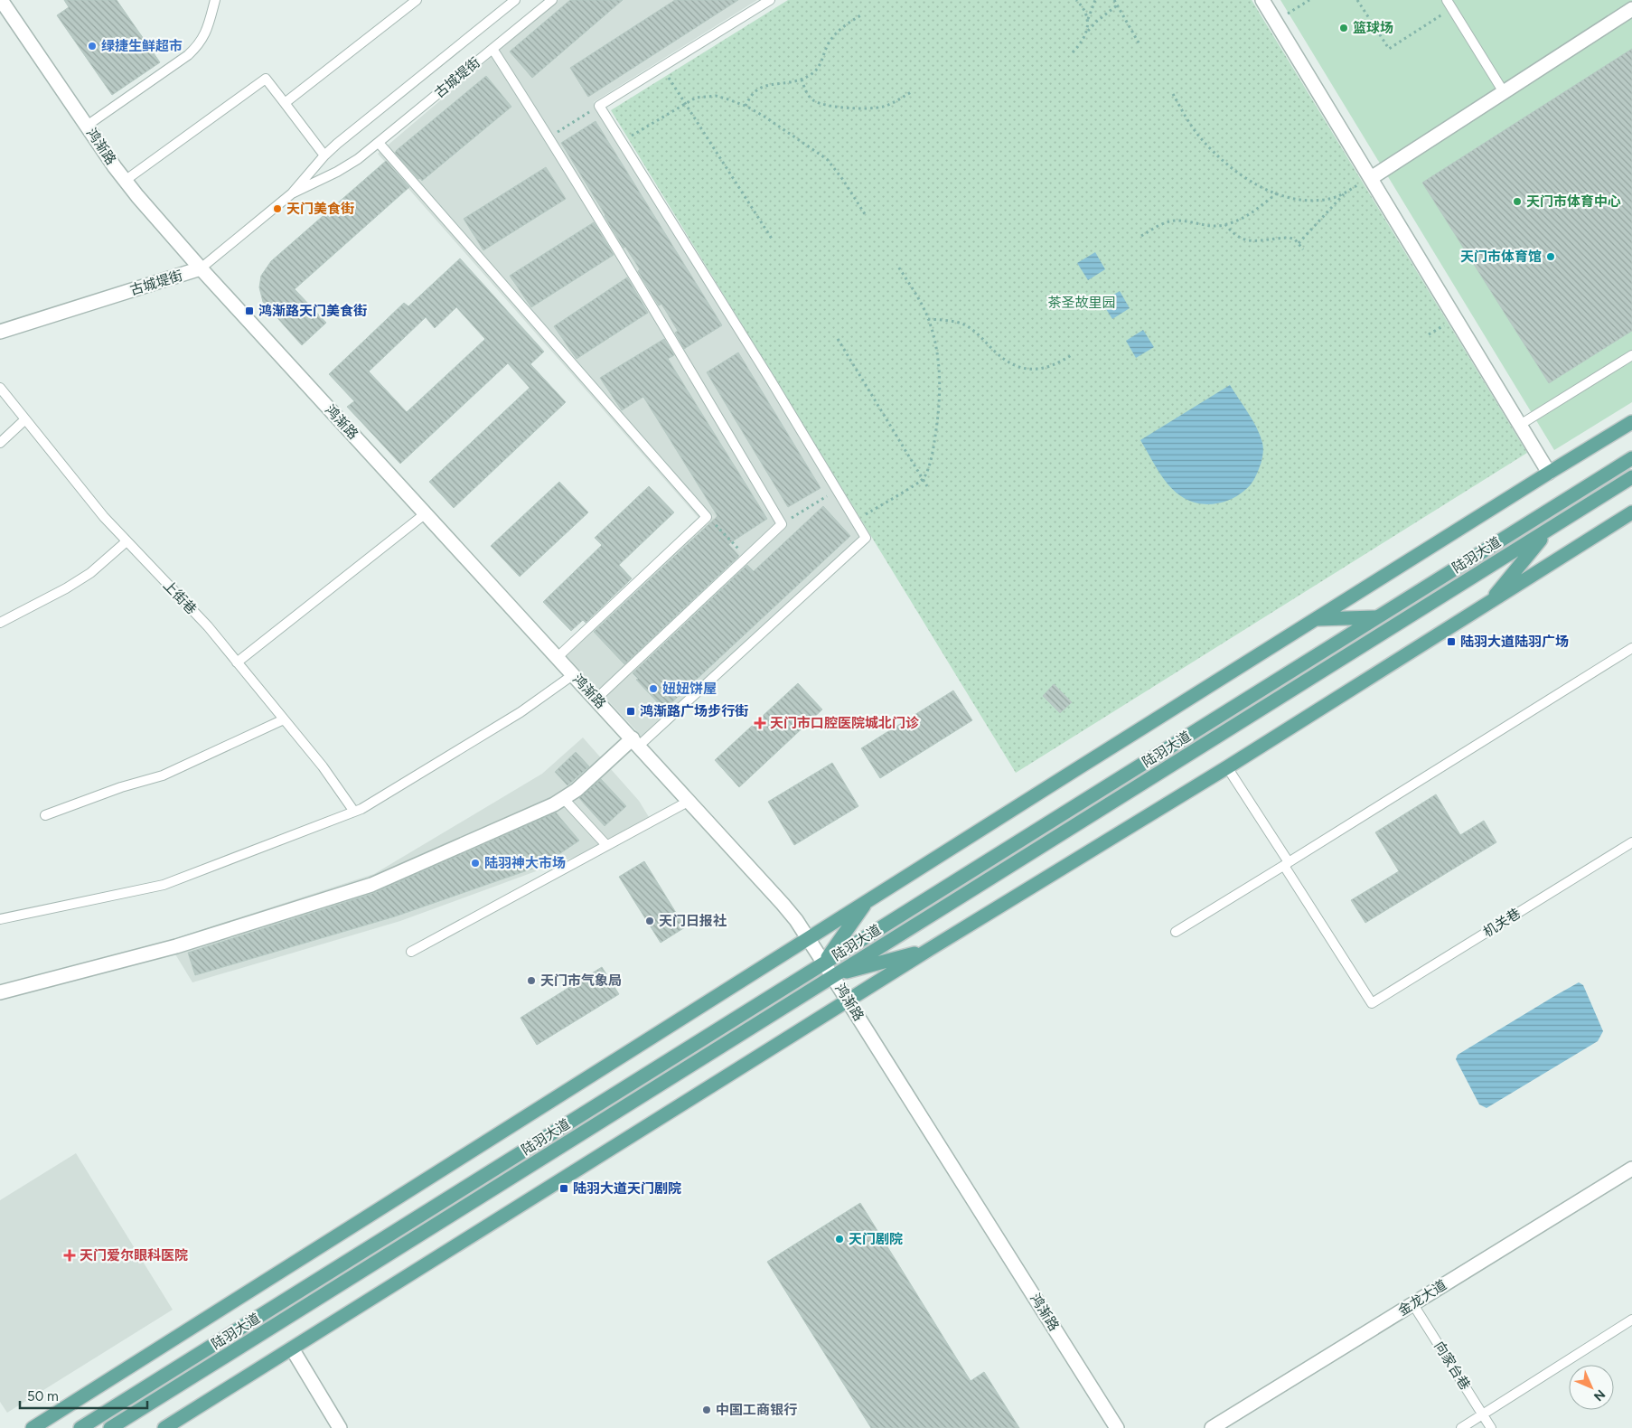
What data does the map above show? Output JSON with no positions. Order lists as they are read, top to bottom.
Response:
{
  "streets": {
    "main road": ["陆羽大道"],
    "street": ["古城堤街", "鸿渐路", "金龙大道"],
    "lane": ["上街巷", "机关巷", "向家台巷"]
  },
  "crossings": [
    ["古城堤街", "鸿渐路"],
    ["鸿渐路", "陆羽大道"],
    ["金龙大道", "向家台巷"]
  ],
  "parks": ["茶圣故里园"],
  "places": {
    "other": [
      "篮球场",
      "绿捷生鲜超市",
      "天门市体育中心",
      "天门美食街",
      "天门市体育馆",
      "妞妞饼屋",
      "陆羽神大市场",
      "天门日报社",
      "天门市气象局",
      "天门剧院",
      "中国工商银行"
    ],
    "transit": [
      "鸿渐路天门美食街",
      "陆羽大道陆羽广场",
      "鸿渐路广场步行街",
      "陆羽大道天门剧院"
    ],
    "health": ["天门市口腔医院城北门诊", "天门爱尔眼科医院"]
  },
  "scale_bar": "50 m",
  "north": "bottom right"
}
